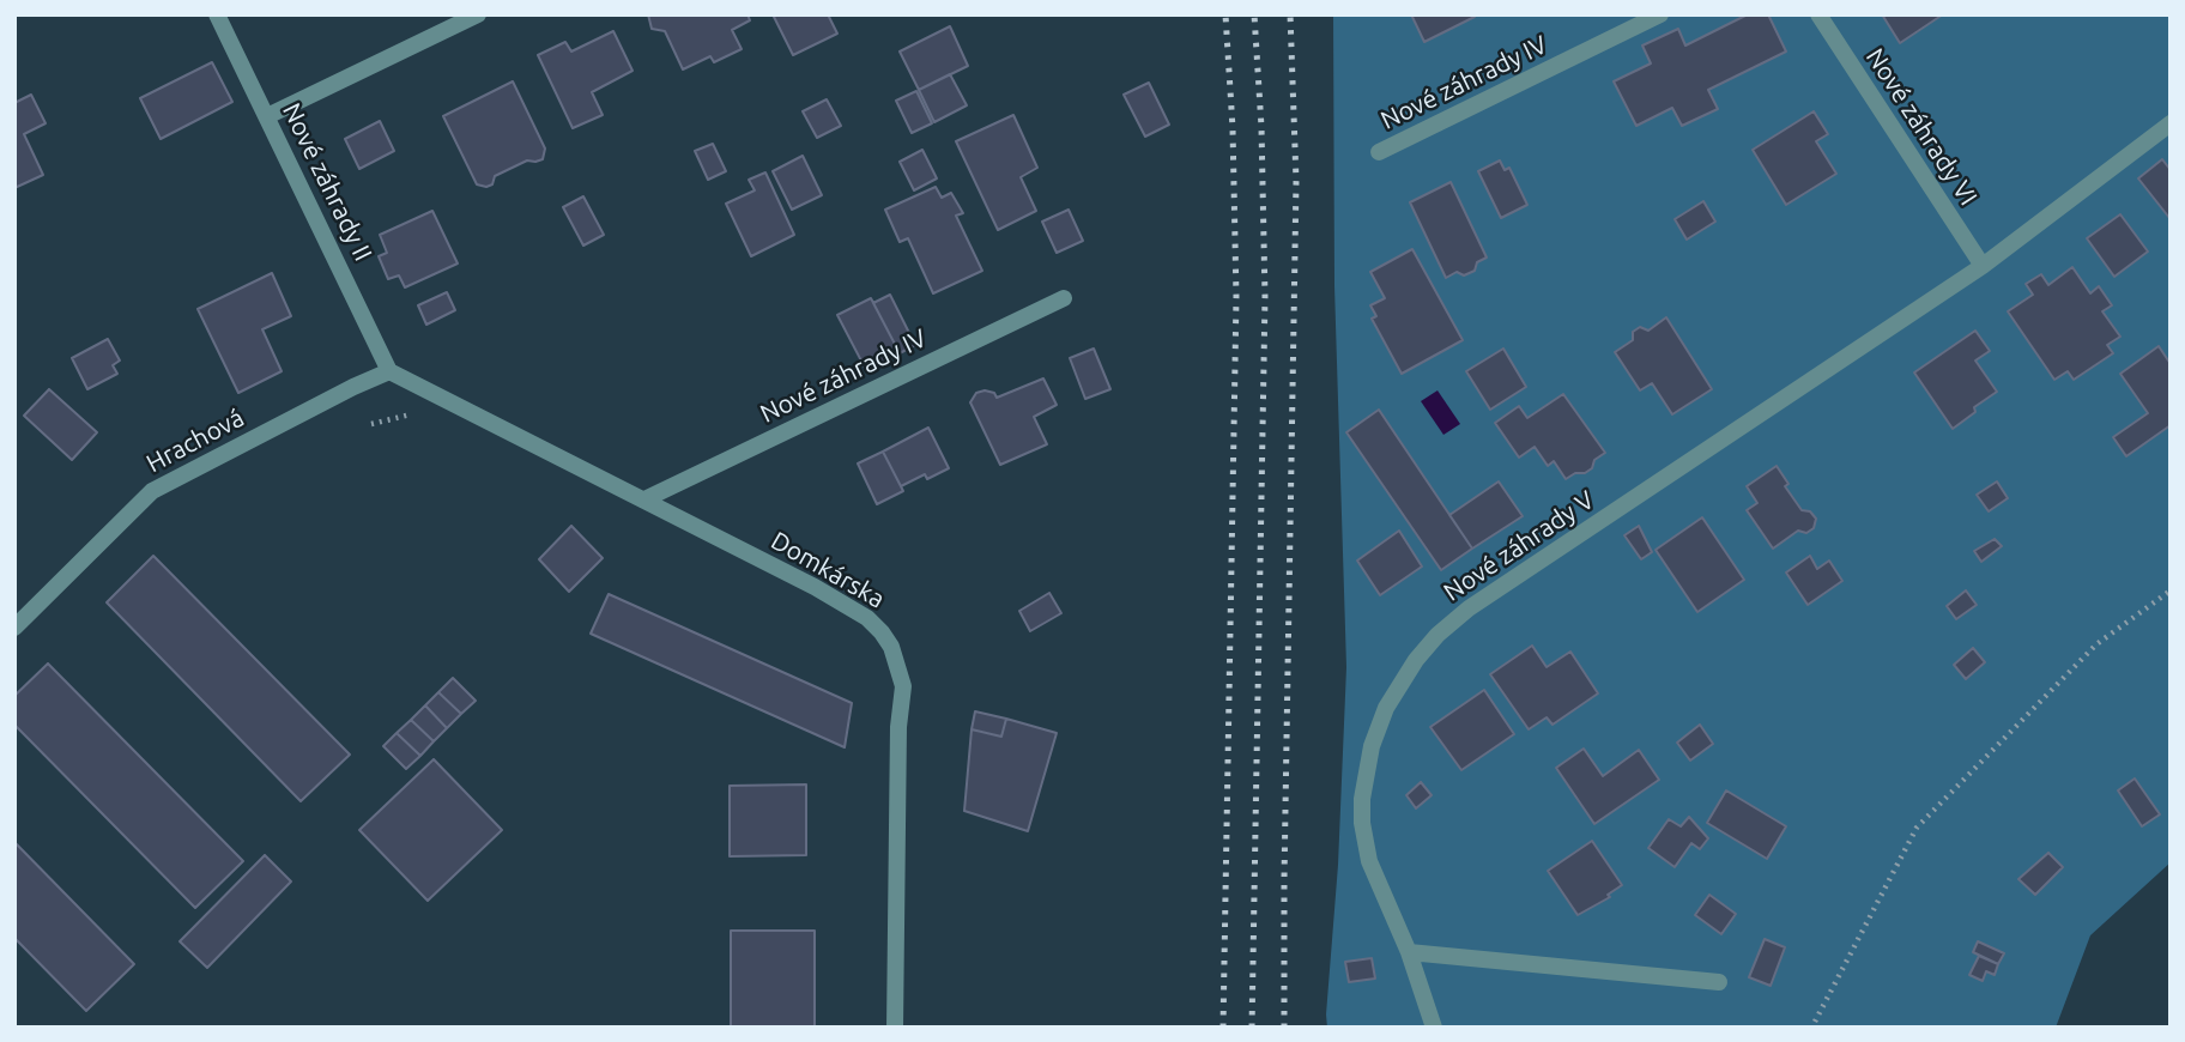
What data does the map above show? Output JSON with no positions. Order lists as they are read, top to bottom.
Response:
{
  "streets": {
    "street": [
      "Nové záhrady IV",
      "Nové záhrady VI",
      "Nové záhrady II",
      "Hrachová",
      "Nové záhrady V",
      "Domkárska"
    ]
  },
  "crossings": [
    ["Nové záhrady IV", "Domkárska"],
    ["Nové záhrady VI", "Nové záhrady V"],
    ["Nové záhrady II", "Hrachová"],
    ["Nové záhrady II", "Domkárska"],
    ["Hrachová", "Domkárska"]
  ]
}
